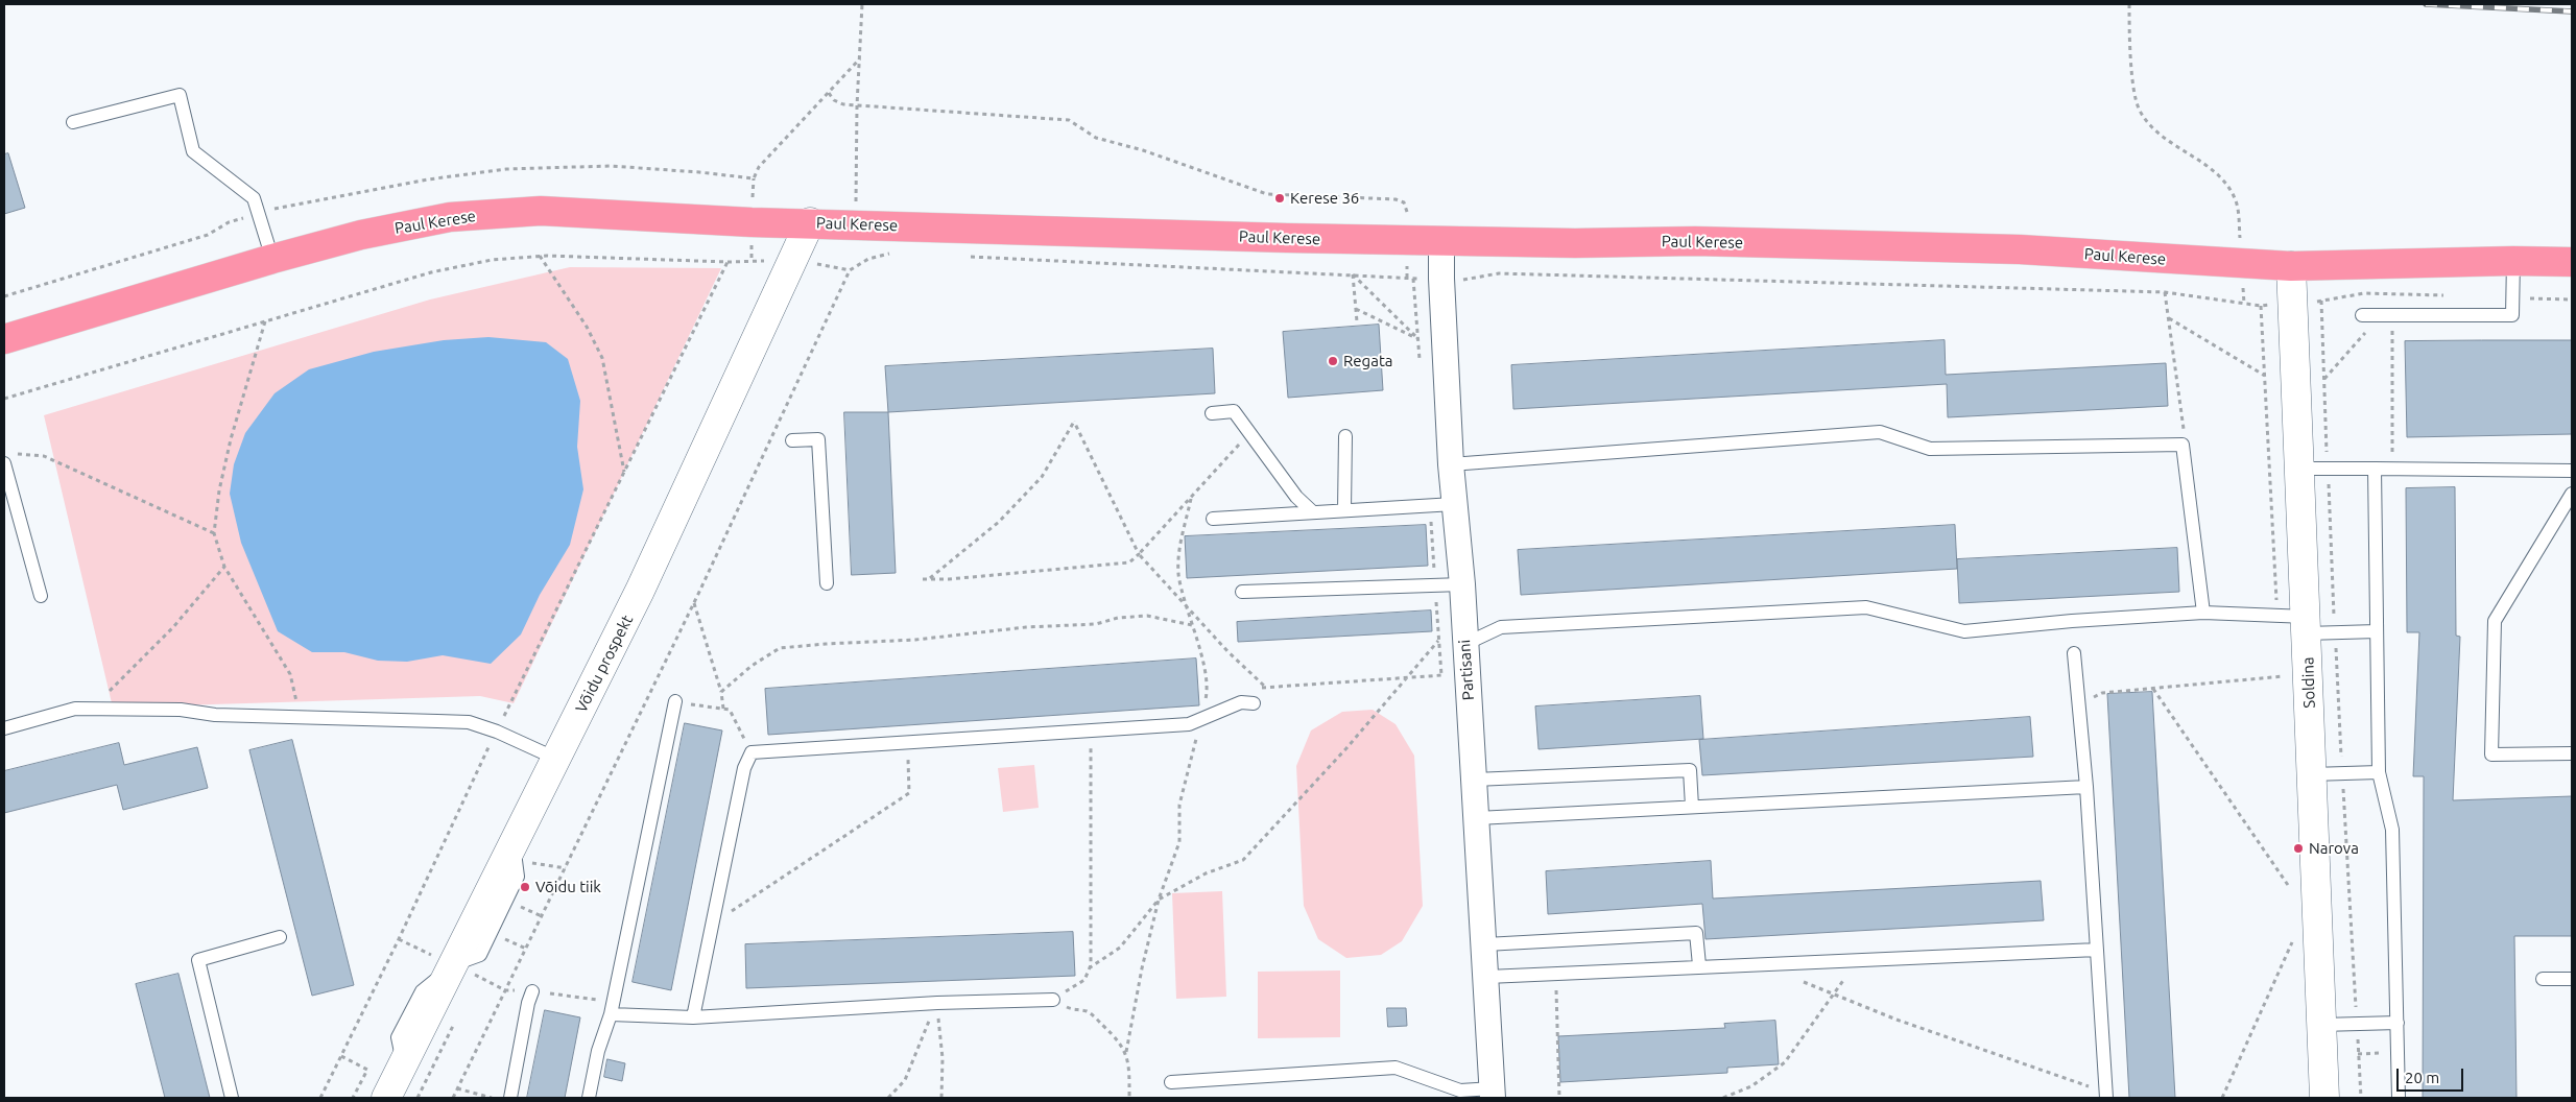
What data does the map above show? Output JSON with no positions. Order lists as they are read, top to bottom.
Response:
{
  "streets": {
    "highway": ["Paul Kerese"],
    "street": ["Võidu prospekt", "Partisani", "Soldina"]
  },
  "crossings": [
    ["Paul Kerese", "Võidu prospekt"],
    ["Paul Kerese", "Partisani"],
    ["Paul Kerese", "Soldina"]
  ],
  "places": [
    "Kerese 36",
    "Regata",
    "Narova",
    "Võidu tiik"
  ],
  "scale_bar": "20 m"
}
